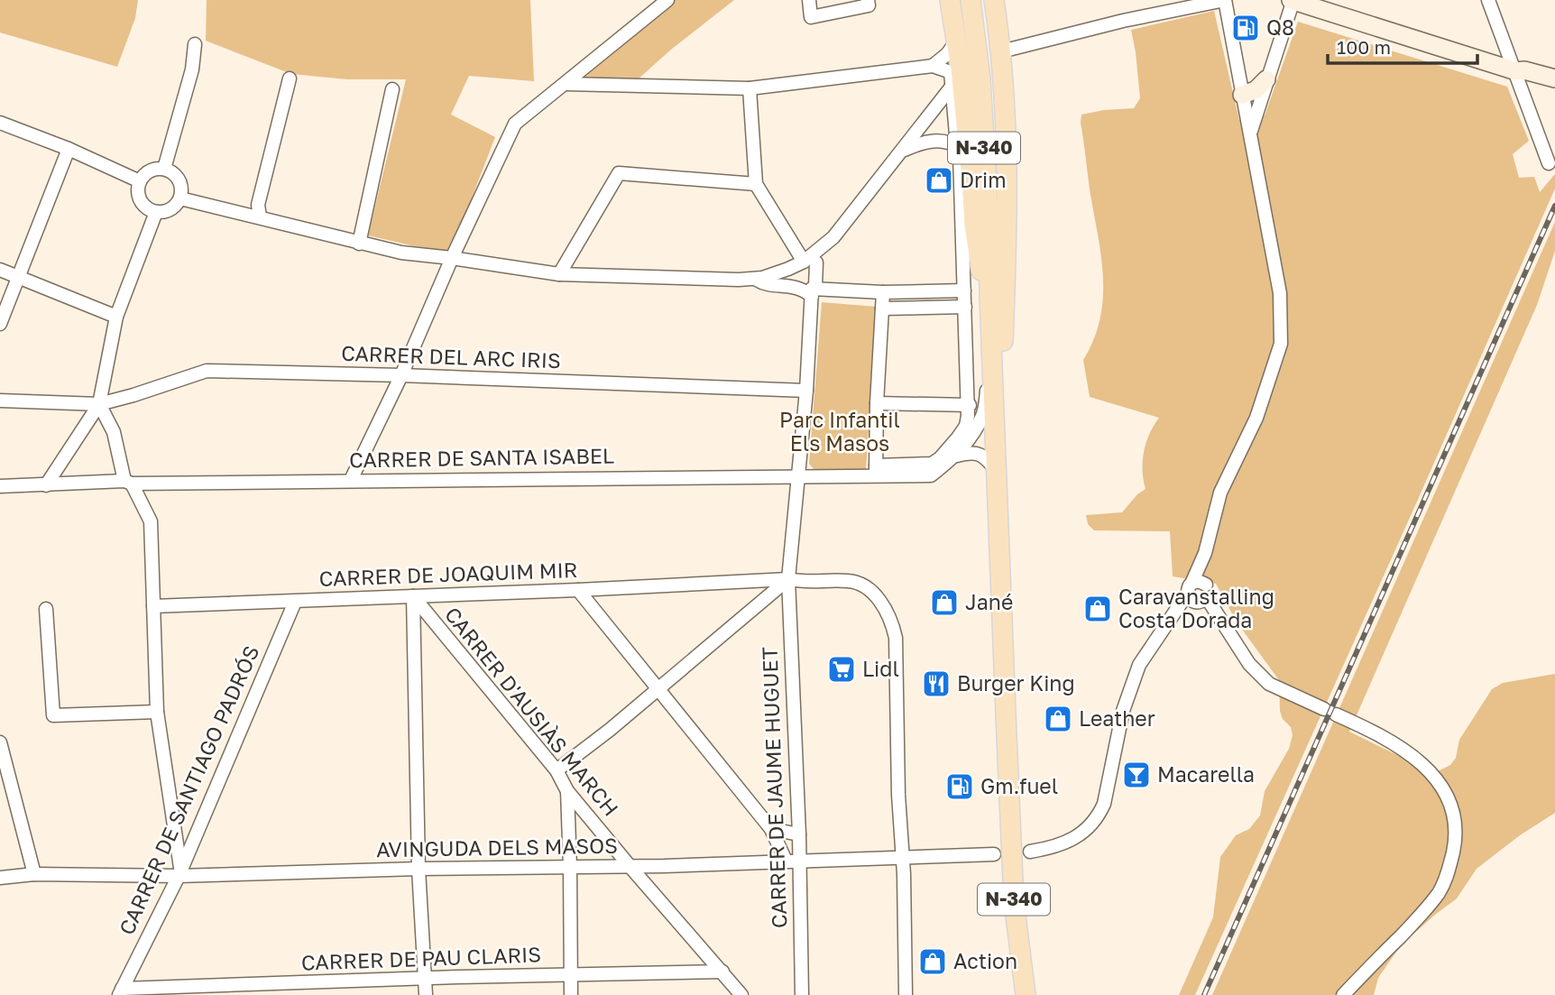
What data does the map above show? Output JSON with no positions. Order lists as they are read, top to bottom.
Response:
{
  "streets": {
    "main road": ["N-340"],
    "street": [
      "CARRER DEL ARC IRIS",
      "CARRER DE SANTA ISABEL",
      "CARRER DE JOAQUIM MIR",
      "CARRER D'AUSIÀS MARCH",
      "CARRER DE JAUME HUGUET",
      "CARRER DE SANTIAGO PADRÓS",
      "AVINGUDA DELS MASOS",
      "CARRER DE PAU CLARIS"
    ]
  },
  "crossings": [
    ["N-340", "CARRER DE SANTA ISABEL"],
    ["CARRER DEL ARC IRIS", "CARRER DE JAUME HUGUET"],
    ["CARRER DE SANTA ISABEL", "CARRER DE JAUME HUGUET"],
    ["CARRER DE JOAQUIM MIR", "CARRER D'AUSIÀS MARCH"],
    ["CARRER DE JOAQUIM MIR", "CARRER DE JAUME HUGUET"],
    ["CARRER DE JOAQUIM MIR", "CARRER DE SANTIAGO PADRÓS"],
    ["CARRER DE JOAQUIM MIR", "AVINGUDA DELS MASOS"],
    ["CARRER D'AUSIÀS MARCH", "AVINGUDA DELS MASOS"],
    ["CARRER D'AUSIÀS MARCH", "CARRER DE PAU CLARIS"],
    ["CARRER DE JAUME HUGUET", "AVINGUDA DELS MASOS"],
    ["CARRER DE SANTIAGO PADRÓS", "AVINGUDA DELS MASOS"],
    ["CARRER DE SANTIAGO PADRÓS", "CARRER DE PAU CLARIS"]
  ],
  "parks": ["Parc Infantil Els Masos"],
  "places": {
    "fuel station": ["Q8", "Gm.fuel"],
    "shop": [
      "Drim",
      "Jané",
      "Caravanstalling Costa Dorada",
      "Leather",
      "Action"
    ],
    "supermarket": ["Lidl"],
    "restaurant": ["Burger King"],
    "bar": ["Macarella"]
  },
  "scale_bar": "100 m"
}
